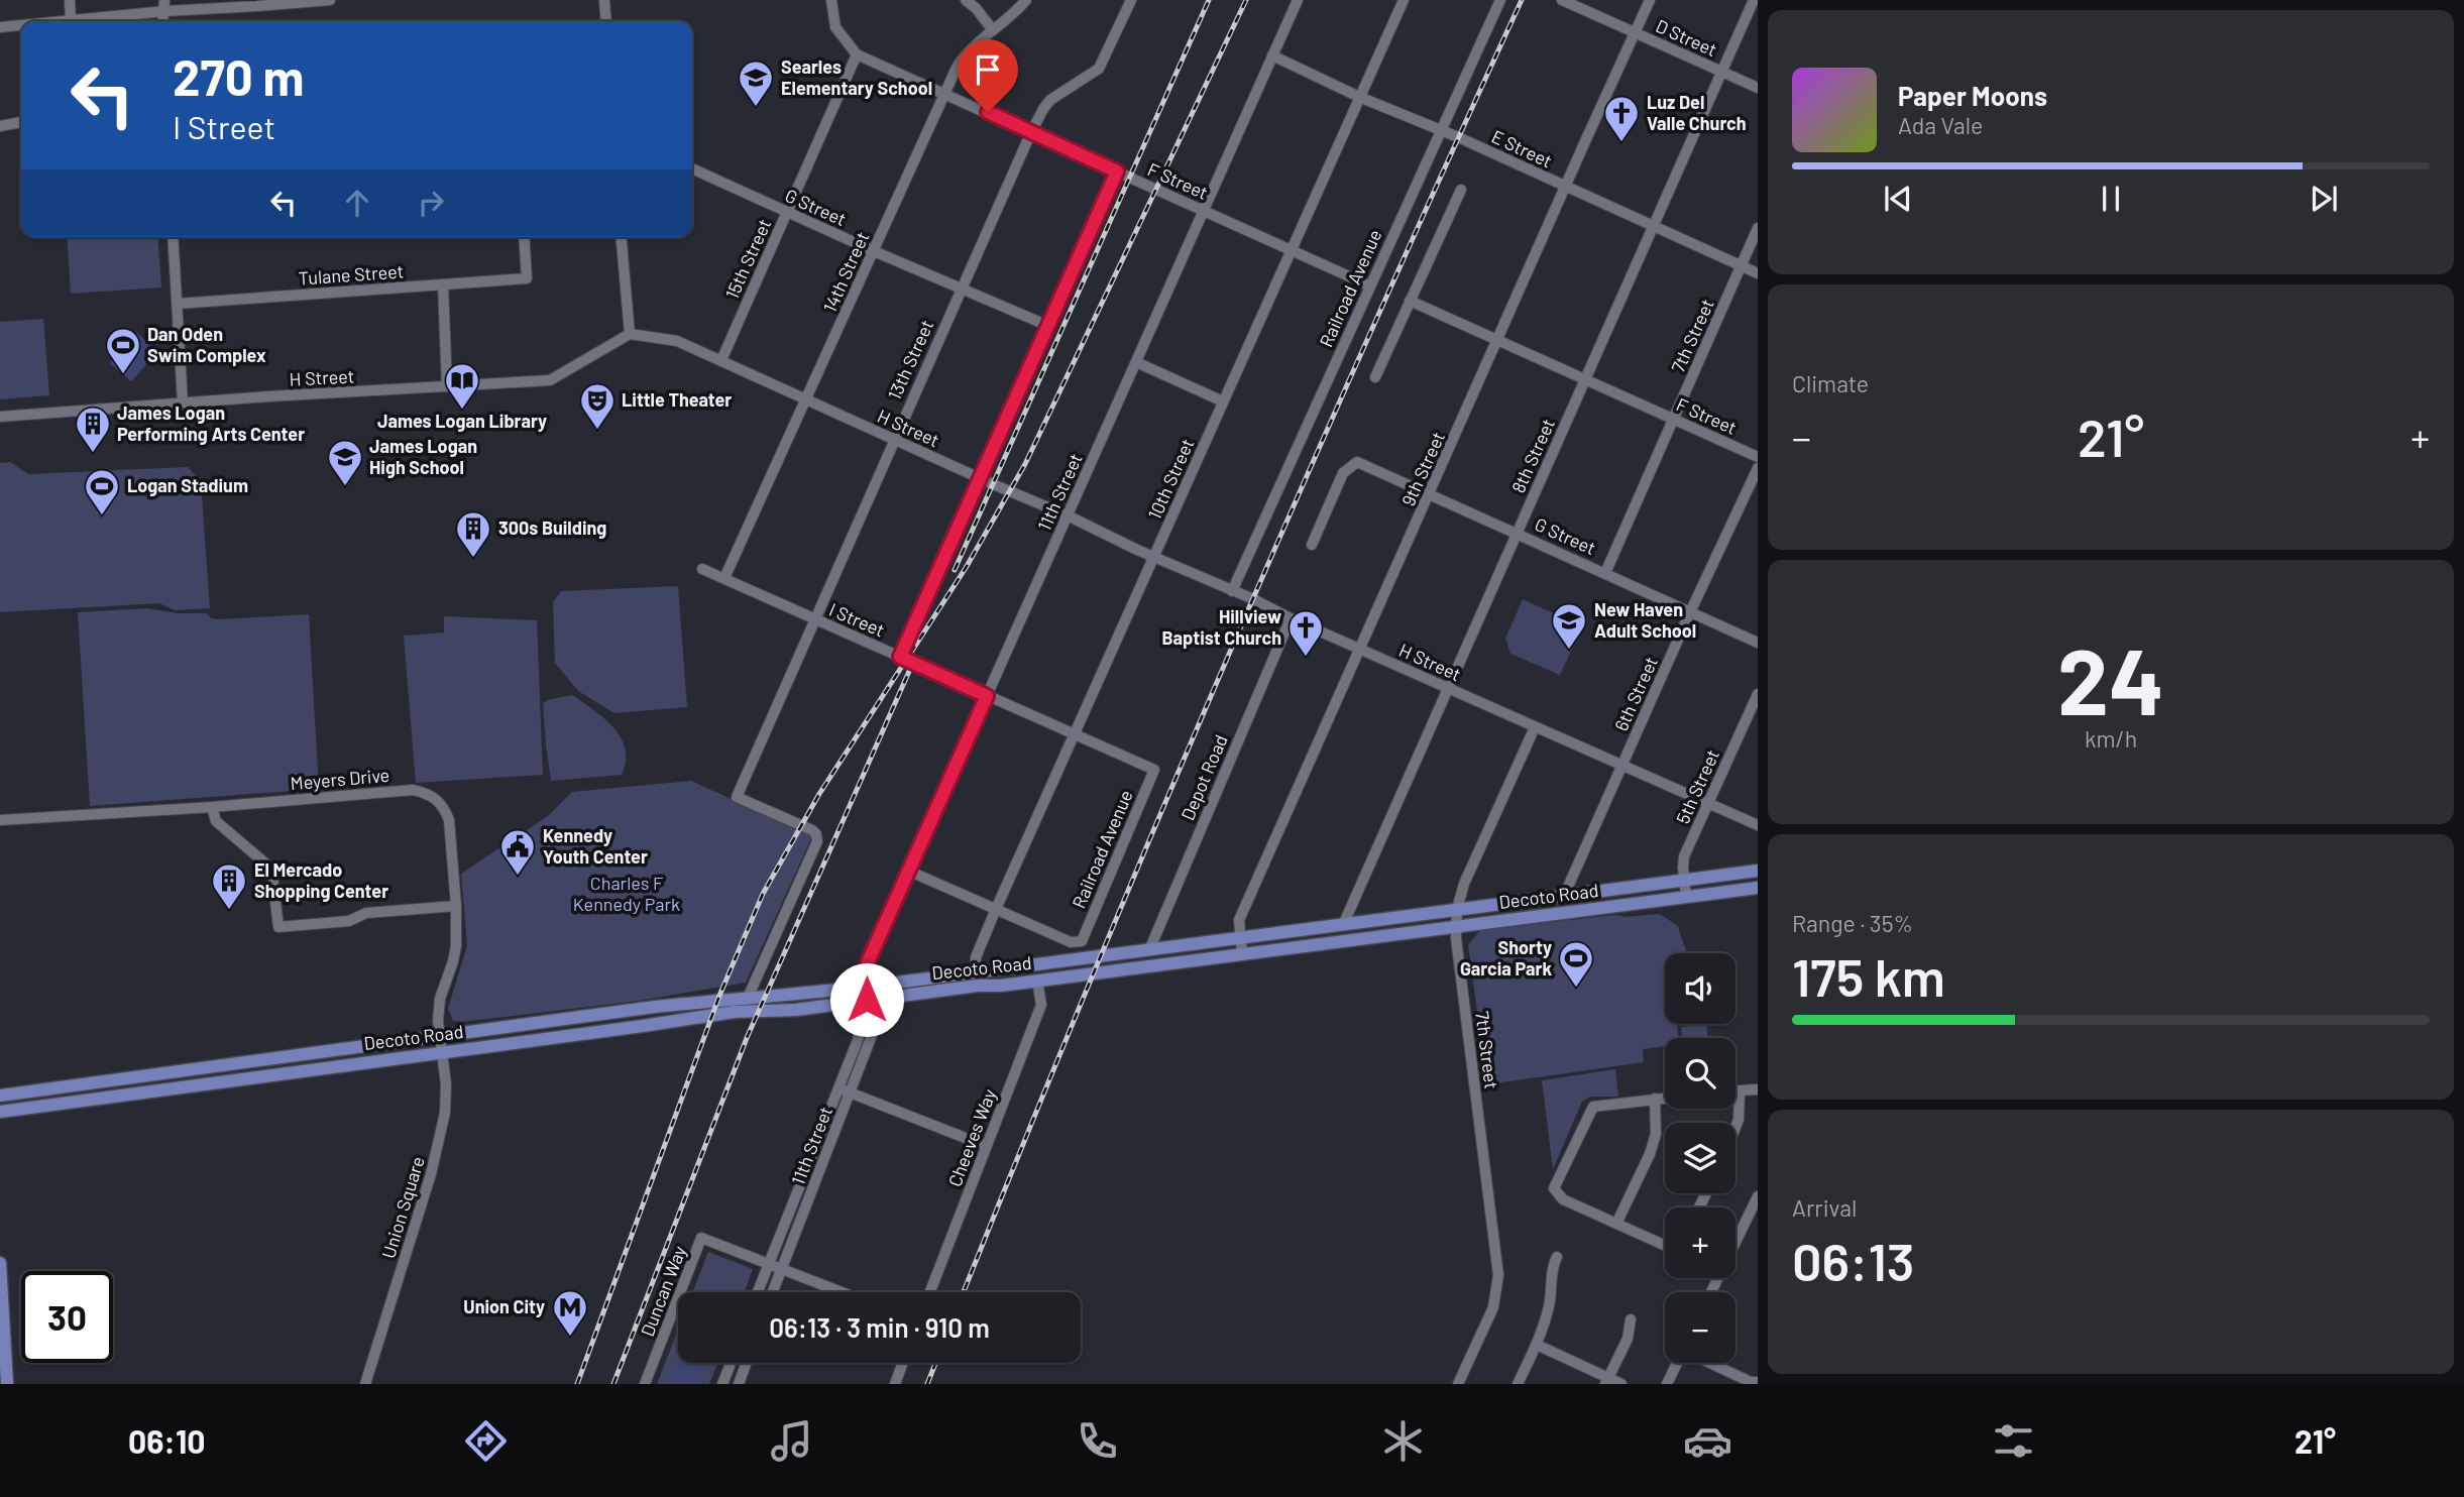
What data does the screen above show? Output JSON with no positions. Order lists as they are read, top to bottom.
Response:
{
  "streets": {
    "main road": ["Decoto Road"],
    "street": [
      "D Street",
      "E Street",
      "F Street",
      "G Street",
      "15th Street",
      "14th Street",
      "Tulane Street",
      "Railroad Avenue",
      "7th Street",
      "13th Street",
      "H Street",
      "8th Street",
      "9th Street",
      "10th Street",
      "11th Street",
      "I Street",
      "6th Street",
      "Depot Road",
      "Meyers Drive",
      "5th Street",
      "Cheeves Way",
      "Union Square",
      "Duncan Way"
    ]
  },
  "crossings": [
    ["D Street", "8th Street"],
    ["D Street", "9th Street"],
    ["E Street", "Railroad Avenue"],
    ["E Street", "7th Street"],
    ["E Street", "8th Street"],
    ["E Street", "9th Street"],
    ["E Street", "10th Street"],
    ["E Street", "11th Street"],
    ["F Street", "15th Street"],
    ["F Street", "14th Street"],
    ["F Street", "Railroad Avenue"],
    ["F Street", "7th Street"],
    ["F Street", "13th Street"],
    ["F Street", "8th Street"],
    ["F Street", "9th Street"],
    ["F Street", "10th Street"],
    ["F Street", "11th Street"],
    ["G Street", "15th Street"],
    ["G Street", "14th Street"],
    ["G Street", "7th Street"],
    ["G Street", "13th Street"],
    ["G Street", "8th Street"],
    ["G Street", "9th Street"],
    ["G Street", "6th Street"],
    ["15th Street", "H Street"],
    ["14th Street", "H Street"],
    ["14th Street", "I Street"],
    ["Railroad Avenue", "H Street"],
    ["Railroad Avenue", "10th Street"],
    ["Railroad Avenue", "I Street"],
    ["7th Street", "H Street"],
    ["7th Street", "Decoto Road"],
    ["13th Street", "H Street"],
    ["13th Street", "I Street"],
    ["13th Street", "Decoto Road"],
    ["H Street", "8th Street"],
    ["H Street", "9th Street"],
    ["H Street", "10th Street"],
    ["H Street", "11th Street"],
    ["H Street", "6th Street"],
    ["H Street", "Depot Road"],
    ["H Street", "5th Street"],
    ["8th Street", "Decoto Road"],
    ["9th Street", "Decoto Road"],
    ["10th Street", "I Street"],
    ["10th Street", "Decoto Road"],
    ["11th Street", "I Street"],
    ["11th Street", "Decoto Road"],
    ["11th Street", "Duncan Way"],
    ["6th Street", "Decoto Road"],
    ["Depot Road", "Decoto Road"],
    ["Meyers Drive", "Decoto Road"],
    ["Meyers Drive", "Union Square"],
    ["5th Street", "Decoto Road"],
    ["Decoto Road", "Cheeves Way"],
    ["Decoto Road", "Union Square"]
  ],
  "parks": ["Charles F Kennedy Park"],
  "places": {
    "school or university": ["Searles Elementary School", "James Logan High School", "New Haven Adult School"],
    "church": ["Luz Del Valle Church", "Hillview Baptist Church"],
    "sports": ["Dan Oden Swim Complex", "Logan Stadium", "Shorty Garcia Park"],
    "library": ["James Logan Library"],
    "theatre": ["Little Theater"],
    "building": ["James Logan Performing Arts Center", "300s Building", "El Mercado Shopping Center"],
    "public building": ["Kennedy Youth Center"],
    "metro station": ["Union City"]
  },
  "page": {
    "turn": ["270 m", "I Street"],
    "song": ["Paper Moons", "Ada Vale"],
    "tile": [
      "Climate",
      ["24", "km/h"],
      ["Range · 35%", "175 km"],
      ["Arrival", "06:13"]
    ],
    "heat": ["−", "21°", "+"],
    "map_buttons": ["+", "−"],
    "limit": "30",
    "trip": "06:13 · 3 min · 910 m",
    "tabs": ["06:10", "21°"]
  }
}
